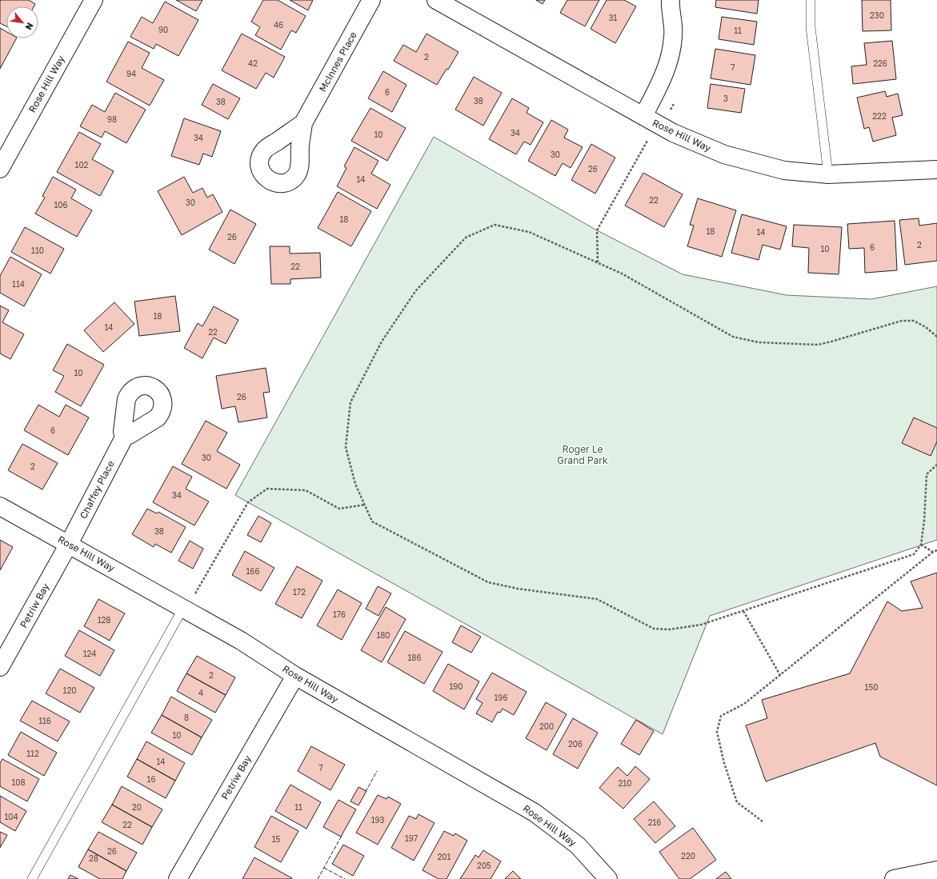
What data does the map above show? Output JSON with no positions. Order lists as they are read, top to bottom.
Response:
{
  "streets": {
    "street": [
      "McInnes Place",
      "Rose Hill Way",
      "Chaffey Place",
      "Petriw Bay"
    ]
  },
  "crossings": [
    ["Rose Hill Way", "Chaffey Place"],
    ["Rose Hill Way", "Petriw Bay"],
    ["Chaffey Place", "Petriw Bay"]
  ],
  "parks": ["Roger Le Grand Park"],
  "house_numbers": [
    "230",
    "31",
    "46",
    "90",
    "11",
    "2",
    "42",
    "226",
    "7",
    "94",
    "6",
    "3",
    "38",
    "38",
    "222",
    "98",
    "34",
    "10",
    "34",
    "30",
    "102",
    "26",
    "14",
    "22",
    "30",
    "106",
    "18",
    "18",
    "14",
    "26",
    "2",
    "6",
    "10",
    "110",
    "22",
    "114",
    "18",
    "14",
    "22",
    "10",
    "26",
    "6",
    "30",
    "2",
    "34",
    "38",
    "166",
    "172",
    "176",
    "128",
    "180",
    "124",
    "186",
    "2",
    "190",
    "150",
    "120",
    "4",
    "196",
    "8",
    "116",
    "200",
    "10",
    "206",
    "112",
    "14",
    "7",
    "16",
    "108",
    "210",
    "20",
    "11",
    "104",
    "193",
    "216",
    "22",
    "197",
    "15",
    "26",
    "220",
    "201",
    "28",
    "205"
  ],
  "north": "bottom right"
}
